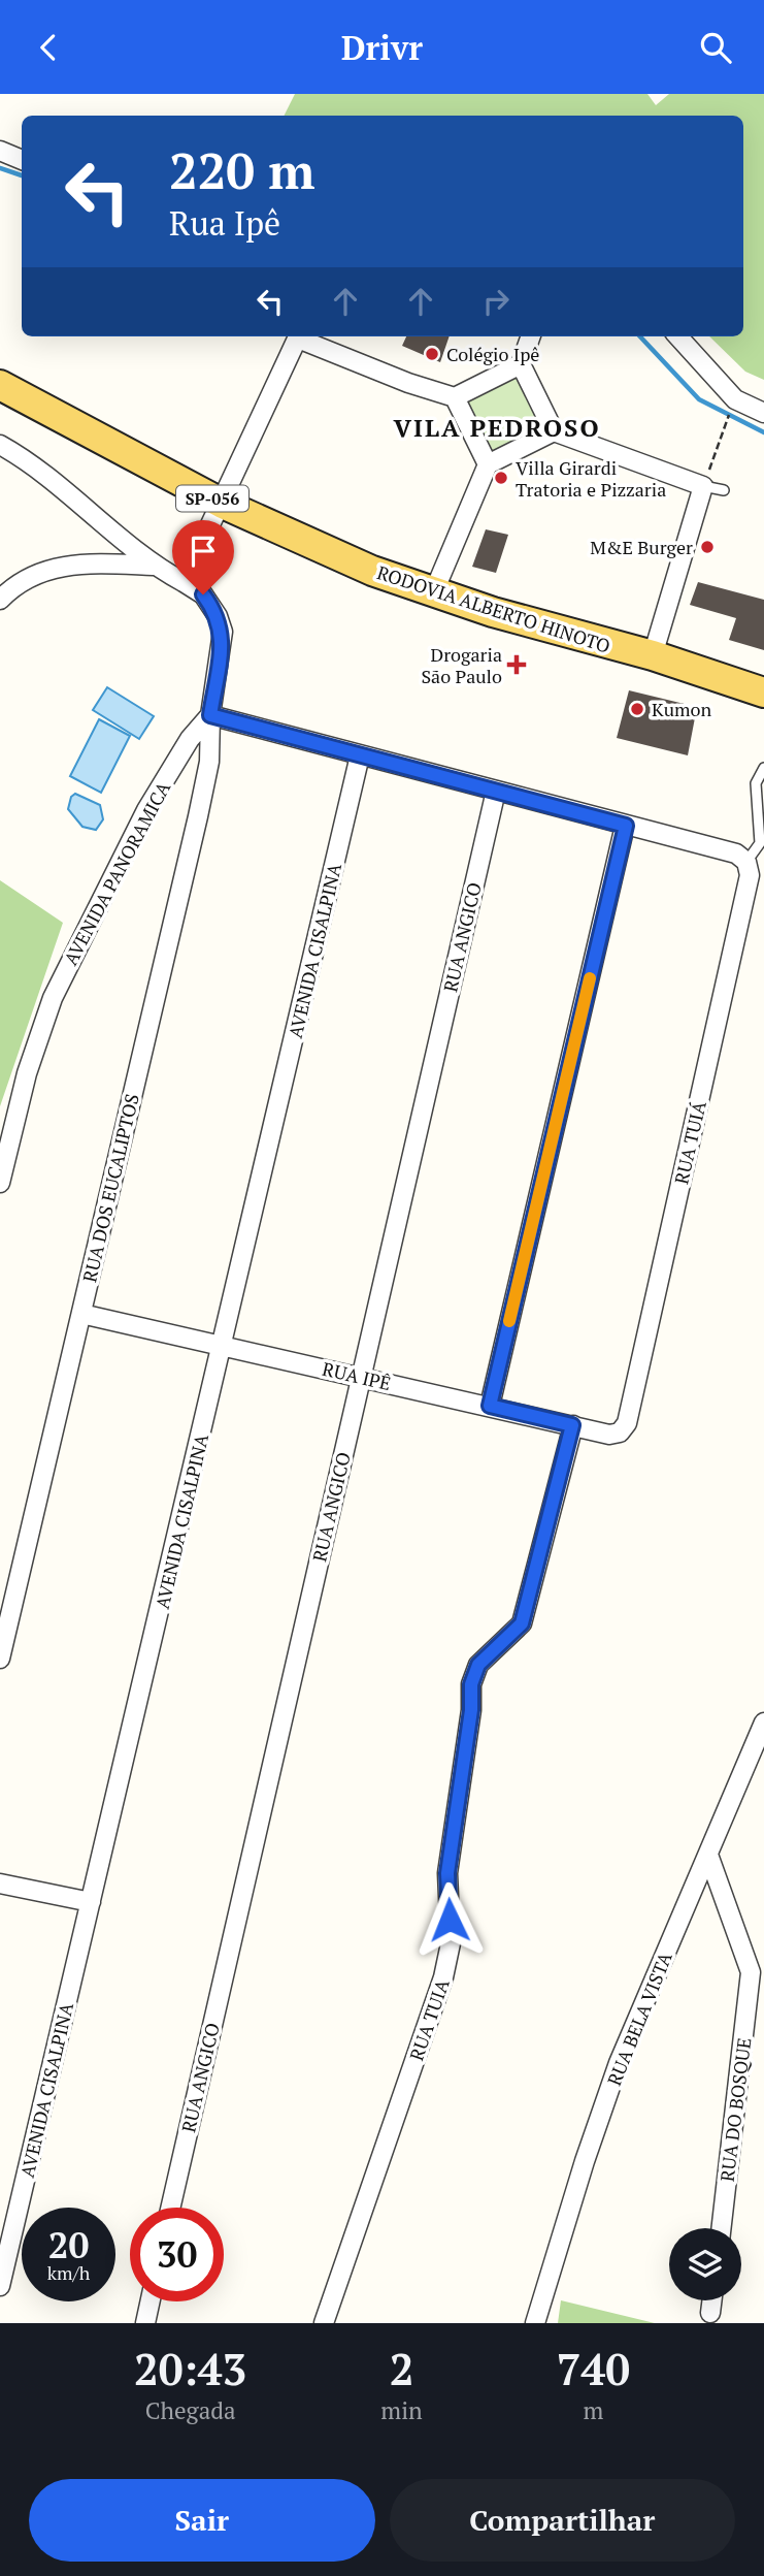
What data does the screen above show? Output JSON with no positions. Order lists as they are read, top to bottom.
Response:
{
  "streets": {
    "main road": ["SP-056", "RODOVIA ALBERTO HINOTO"],
    "street": [
      "AVENIDA PANORAMICA",
      "RUA ANGICO",
      "AVENIDA CISALPINA",
      "RUA TUIÁ",
      "RUA DOS EUCALIPTOS",
      "RUA IPÊ",
      "RUA BELA VISTA",
      "RUA TUIA",
      "RUA DO BOSQUE"
    ]
  },
  "crossings": [
    ["AVENIDA PANORAMICA", "RUA DOS EUCALIPTOS"],
    ["RUA ANGICO", "RUA IPÊ"],
    ["AVENIDA CISALPINA", "RUA IPÊ"],
    ["RUA TUIÁ", "RUA IPÊ"],
    ["RUA DOS EUCALIPTOS", "RUA IPÊ"],
    ["RUA IPÊ", "RUA TUIA"],
    ["RUA BELA VISTA", "RUA DO BOSQUE"]
  ],
  "districts": ["VILA PEDROSO"],
  "places": {
    "other": [
      "Colégio Ipê",
      "Villa Girardi Tratoria e Pizzaria",
      "M&E Burger",
      "Kumon"
    ],
    "health": ["Drogaria São Paulo"]
  },
  "page": {
    "header": "Drivr",
    "turn": ["220 m", "Rua Ipê"],
    "speed": "20 km/h",
    "limit": "30",
    "eta": [
      "20:43",
      "Chegada",
      "2",
      "min",
      "740",
      "m"
    ],
    "buttons": ["Sair", "Compartilhar"]
  }
}
